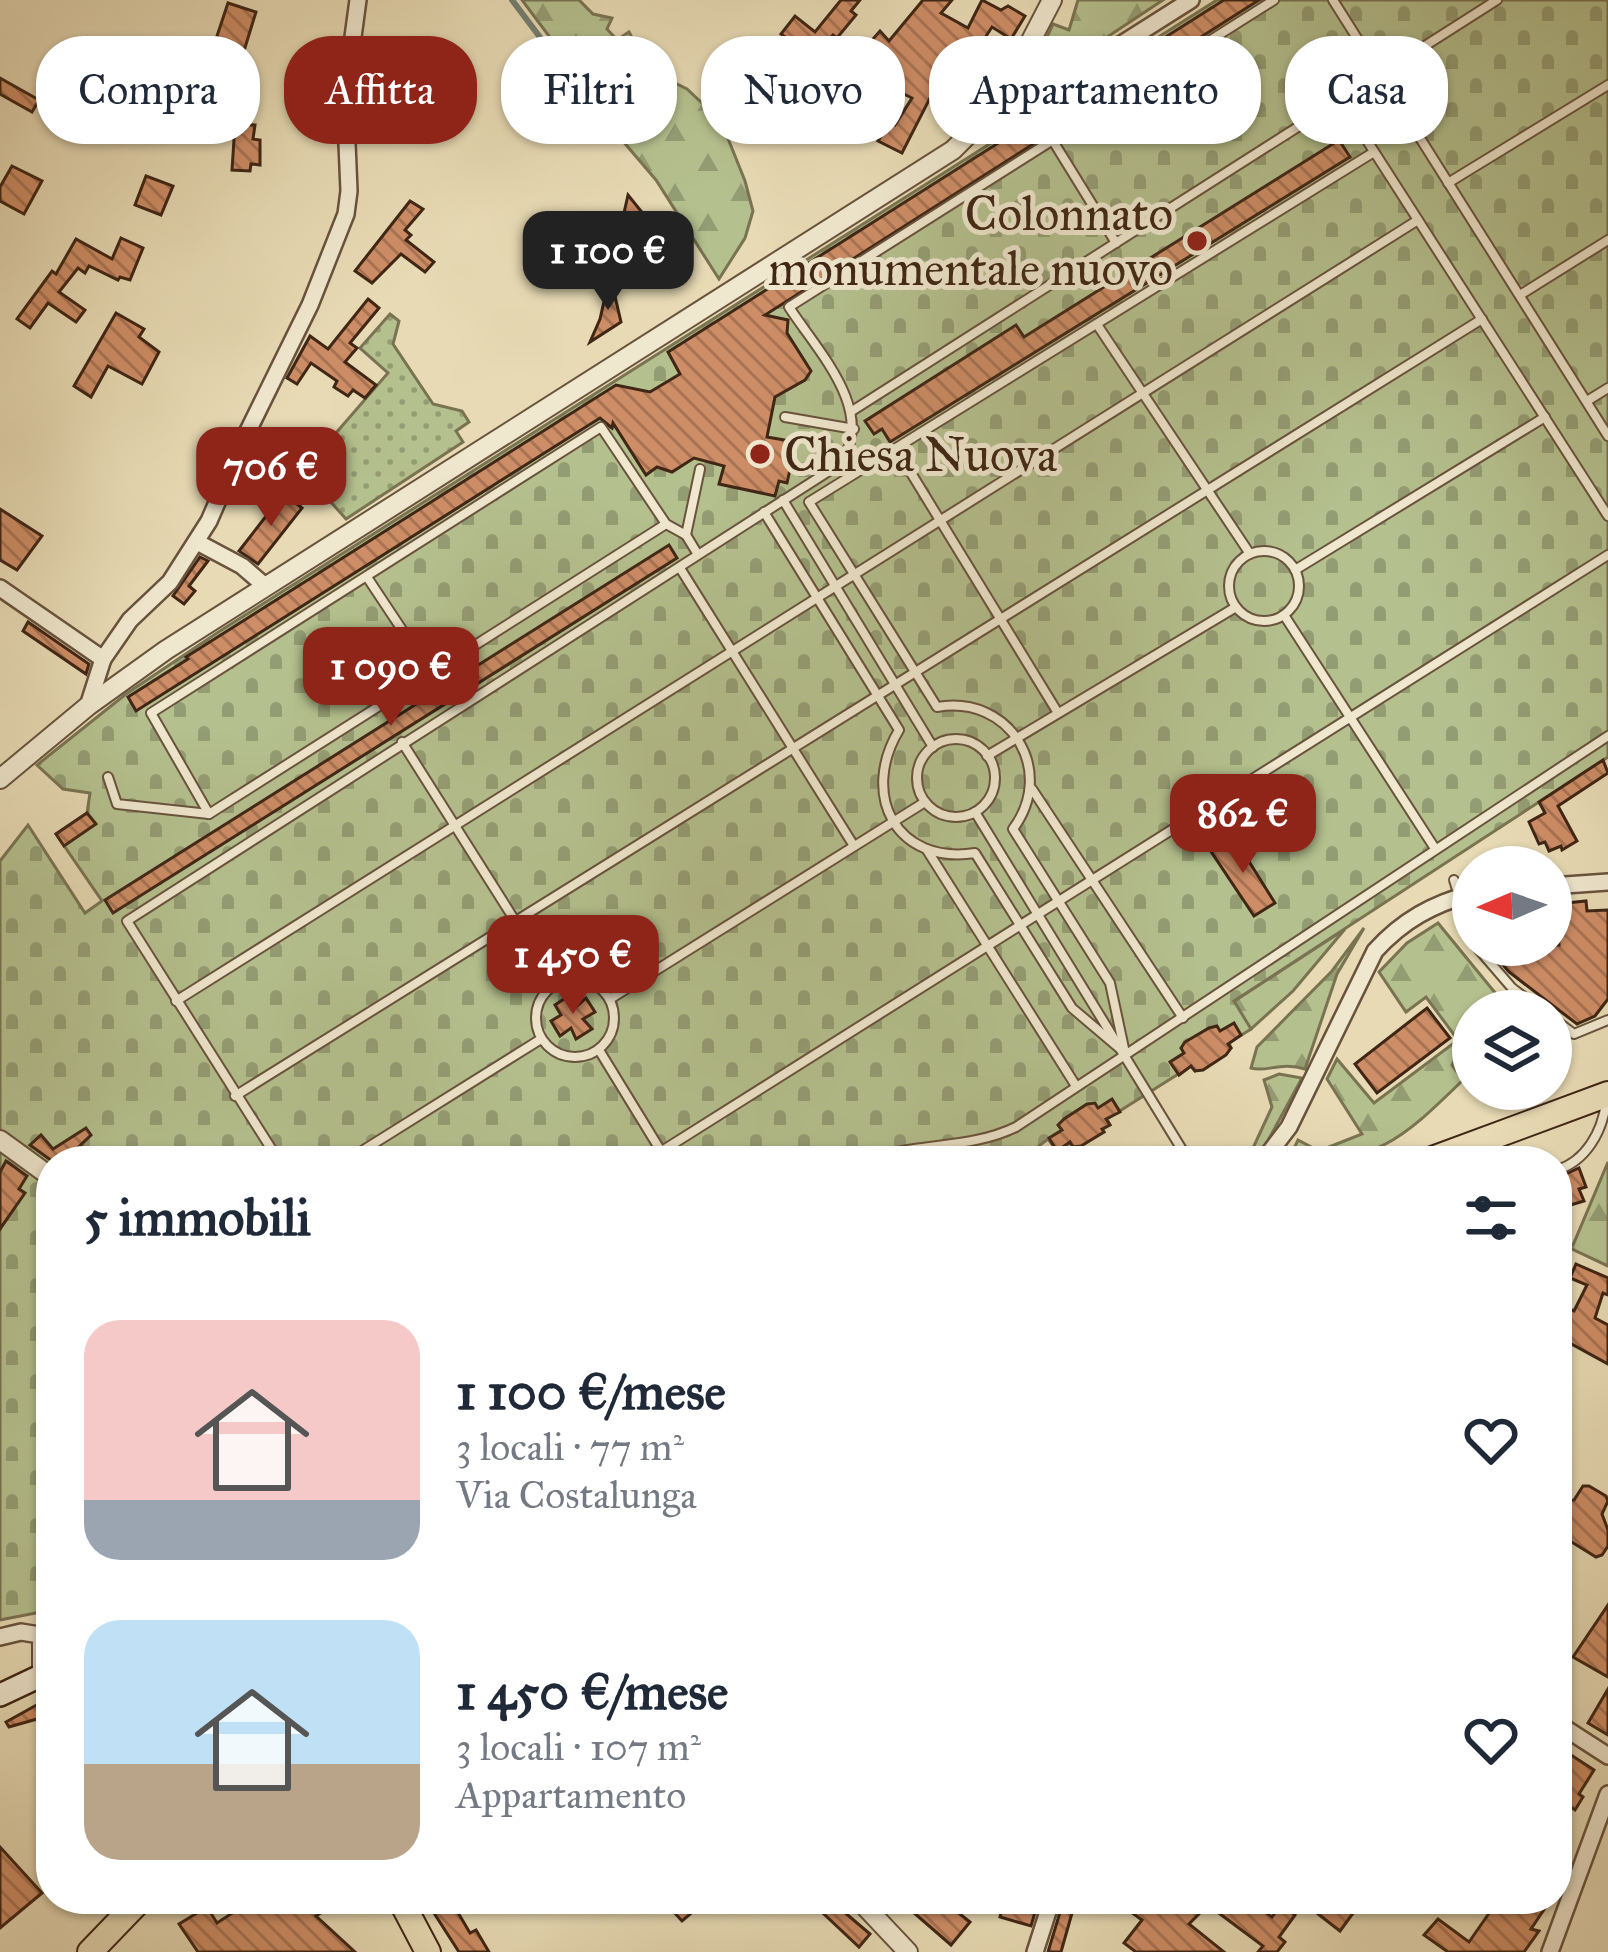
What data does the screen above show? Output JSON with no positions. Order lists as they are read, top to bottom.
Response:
{
  "places": ["Colonnato monumentale nuovo", "Chiesa Nuova"],
  "north": "left",
  "page": {
    "chip": [
      "Compra",
      "Affitta",
      "Filtri",
      "Nuovo",
      "Appartamento",
      "Casa"
    ],
    "price": [
      "1 100 €",
      "706 €",
      "1 090 €",
      "862 €",
      "1 450 €"
    ],
    "heading": "5 immobili",
    "list": [
      {
        "name": "1 100 €/mese",
        "note": "3 locali · 77 m² · Via Costalunga"
      },
      {
        "name": "1 450 €/mese",
        "note": "3 locali · 107 m² · Appartamento"
      }
    ]
  }
}
